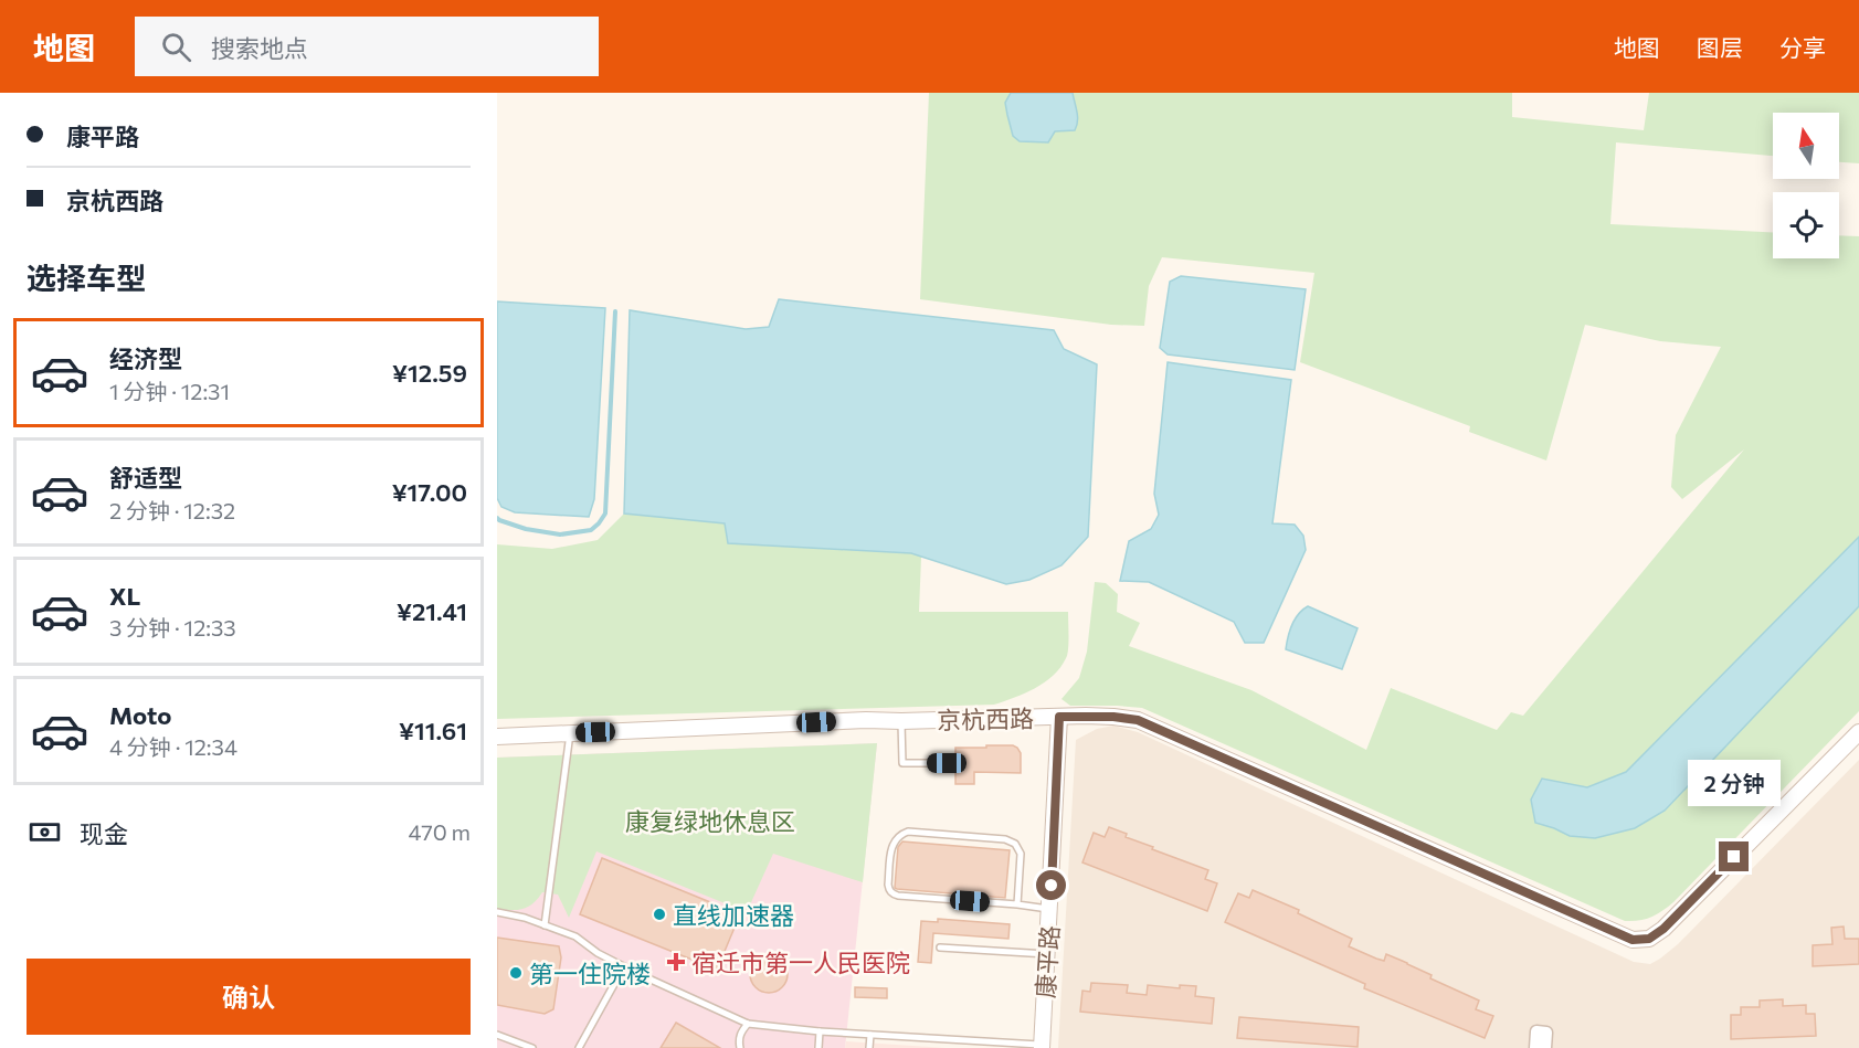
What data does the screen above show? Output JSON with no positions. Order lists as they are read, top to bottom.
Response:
{
  "streets": {
    "street": ["京杭西路", "康平路"]
  },
  "crossings": [
    ["京杭西路", "康平路"]
  ],
  "parks": ["康复绿地休息区"],
  "places": {
    "other": ["直线加速器", "第一住院楼"],
    "health": ["宿迁市第一人民医院"]
  },
  "north": "top",
  "page": {
    "header": "地图",
    "search": "搜索地点",
    "nav": ["地图", "图层", "分享"],
    "banner": ["康平路", "京杭西路"],
    "heading": "选择车型",
    "list": [
      {
        "name": "经济型",
        "note": "1 分钟 · 12:31",
        "value": "¥12.59"
      },
      {
        "name": "舒适型",
        "note": "2 分钟 · 12:32",
        "value": "¥17.00"
      },
      {
        "name": "XL",
        "note": "3 分钟 · 12:33",
        "value": "¥21.41"
      },
      {
        "name": "Moto",
        "note": "4 分钟 · 12:34",
        "value": "¥11.61"
      }
    ],
    "bubble": "2 分钟",
    "pay": ["现金", "470 m"],
    "buttons": "确认"
  }
}
